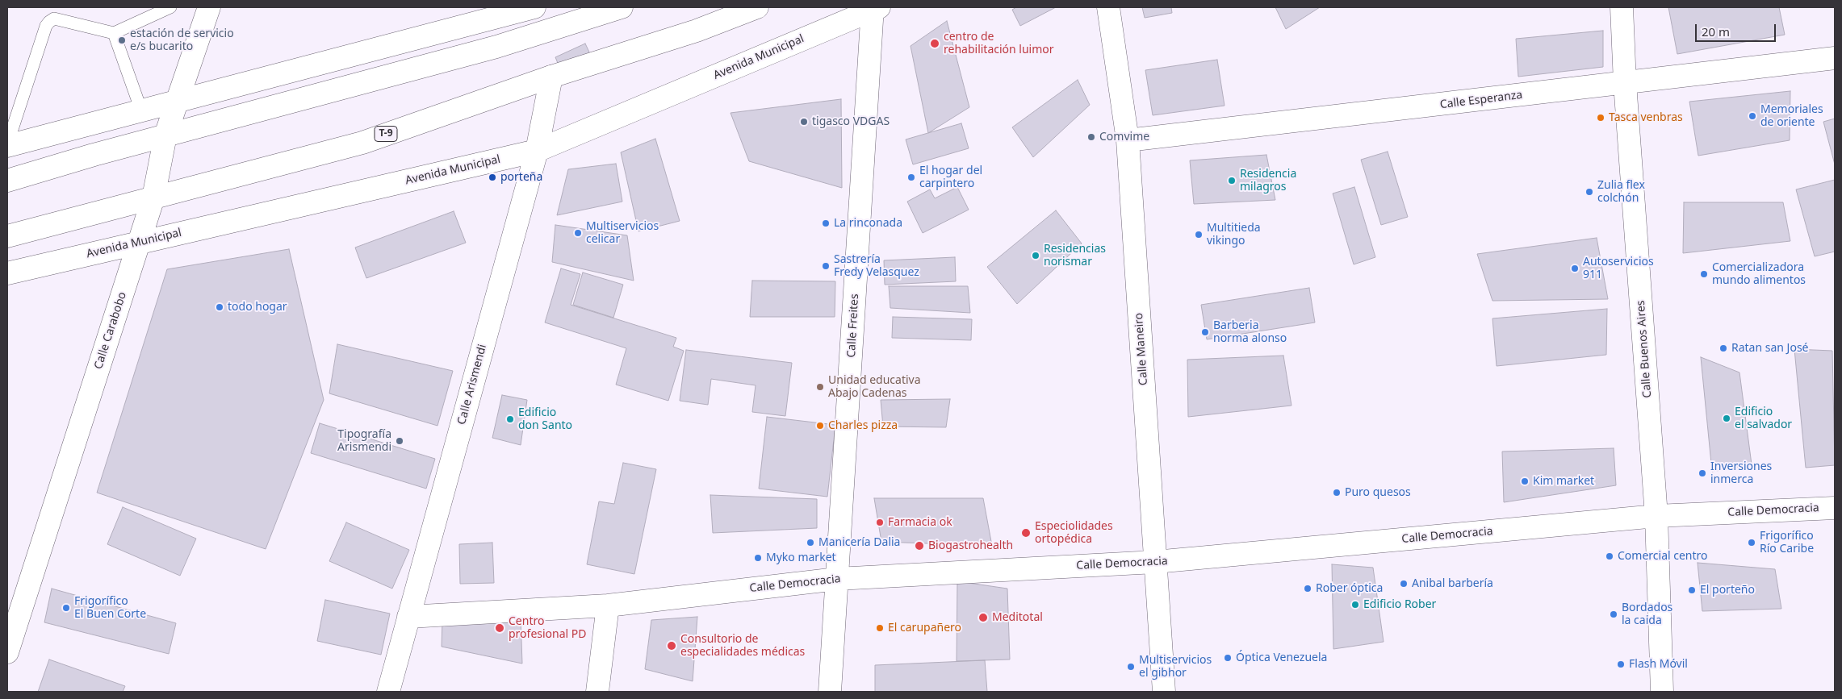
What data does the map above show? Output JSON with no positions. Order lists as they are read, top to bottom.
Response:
{
  "streets": {
    "main road": [
      "Avenida Municipal",
      "Calle Esperanza",
      "T-9",
      "Calle Freites",
      "Calle Carabobo",
      "Calle Maneiro",
      "Calle Buenos Aires",
      "Calle Arismendi",
      "Calle Democracia"
    ]
  },
  "crossings": [
    ["Avenida Municipal", "Calle Freites"],
    ["Avenida Municipal", "Calle Carabobo"],
    ["Avenida Municipal", "Calle Arismendi"],
    ["Calle Esperanza", "Calle Maneiro"],
    ["Calle Esperanza", "Calle Buenos Aires"],
    ["T-9", "Calle Carabobo"],
    ["T-9", "Calle Arismendi"],
    ["Calle Freites", "Calle Democracia"],
    ["Calle Maneiro", "Calle Democracia"],
    ["Calle Buenos Aires", "Calle Democracia"],
    ["Calle Arismendi", "Calle Democracia"]
  ],
  "places": [
    "estación de servicio e/s bucarito",
    "centro de rehabilitación luimor",
    "Memoriales de oriente",
    "Tasca venbras",
    "tigasco VDGAS",
    "Comvime",
    "porteña",
    "El hogar del carpintero",
    "Residencia milagros",
    "Zulia flex colchón",
    "La rinconada",
    "Multiservicios celicar",
    "Multitieda vikingo",
    "Residencias norismar",
    "Sastrería Fredy Velasquez",
    "Autoservicios 911",
    "Comercializadora mundo alimentos",
    "todo hogar",
    "Barberia norma alonso",
    "Ratan san José",
    "Unidad educativa Abajo Cadenas",
    "Edificio el salvador",
    "Edificio don Santo",
    "Charles pizza",
    "Tipografía Arismendi",
    "Inversiones inmerca",
    "Kim market",
    "Puro quesos",
    "Farmacia ok",
    "Especiolidades ortopédica",
    "Manicería Dalia",
    "Frigorífico Río Caribe",
    "Biogastrohealth",
    "Comercial centro",
    "Myko market",
    "Anibal barbería",
    "Rober óptica",
    "El porteño",
    "Edificio Rober",
    "Frigorífico El Buen Corte",
    "Bordados la caida",
    "Meditotal",
    "Centro profesional PD",
    "El carupañero",
    "Consultorio de especialidades médicas",
    "Óptica Venezuela",
    "Flash Móvil",
    "Multiservicios el gibhor"
  ],
  "scale_bar": "20 m"
}
